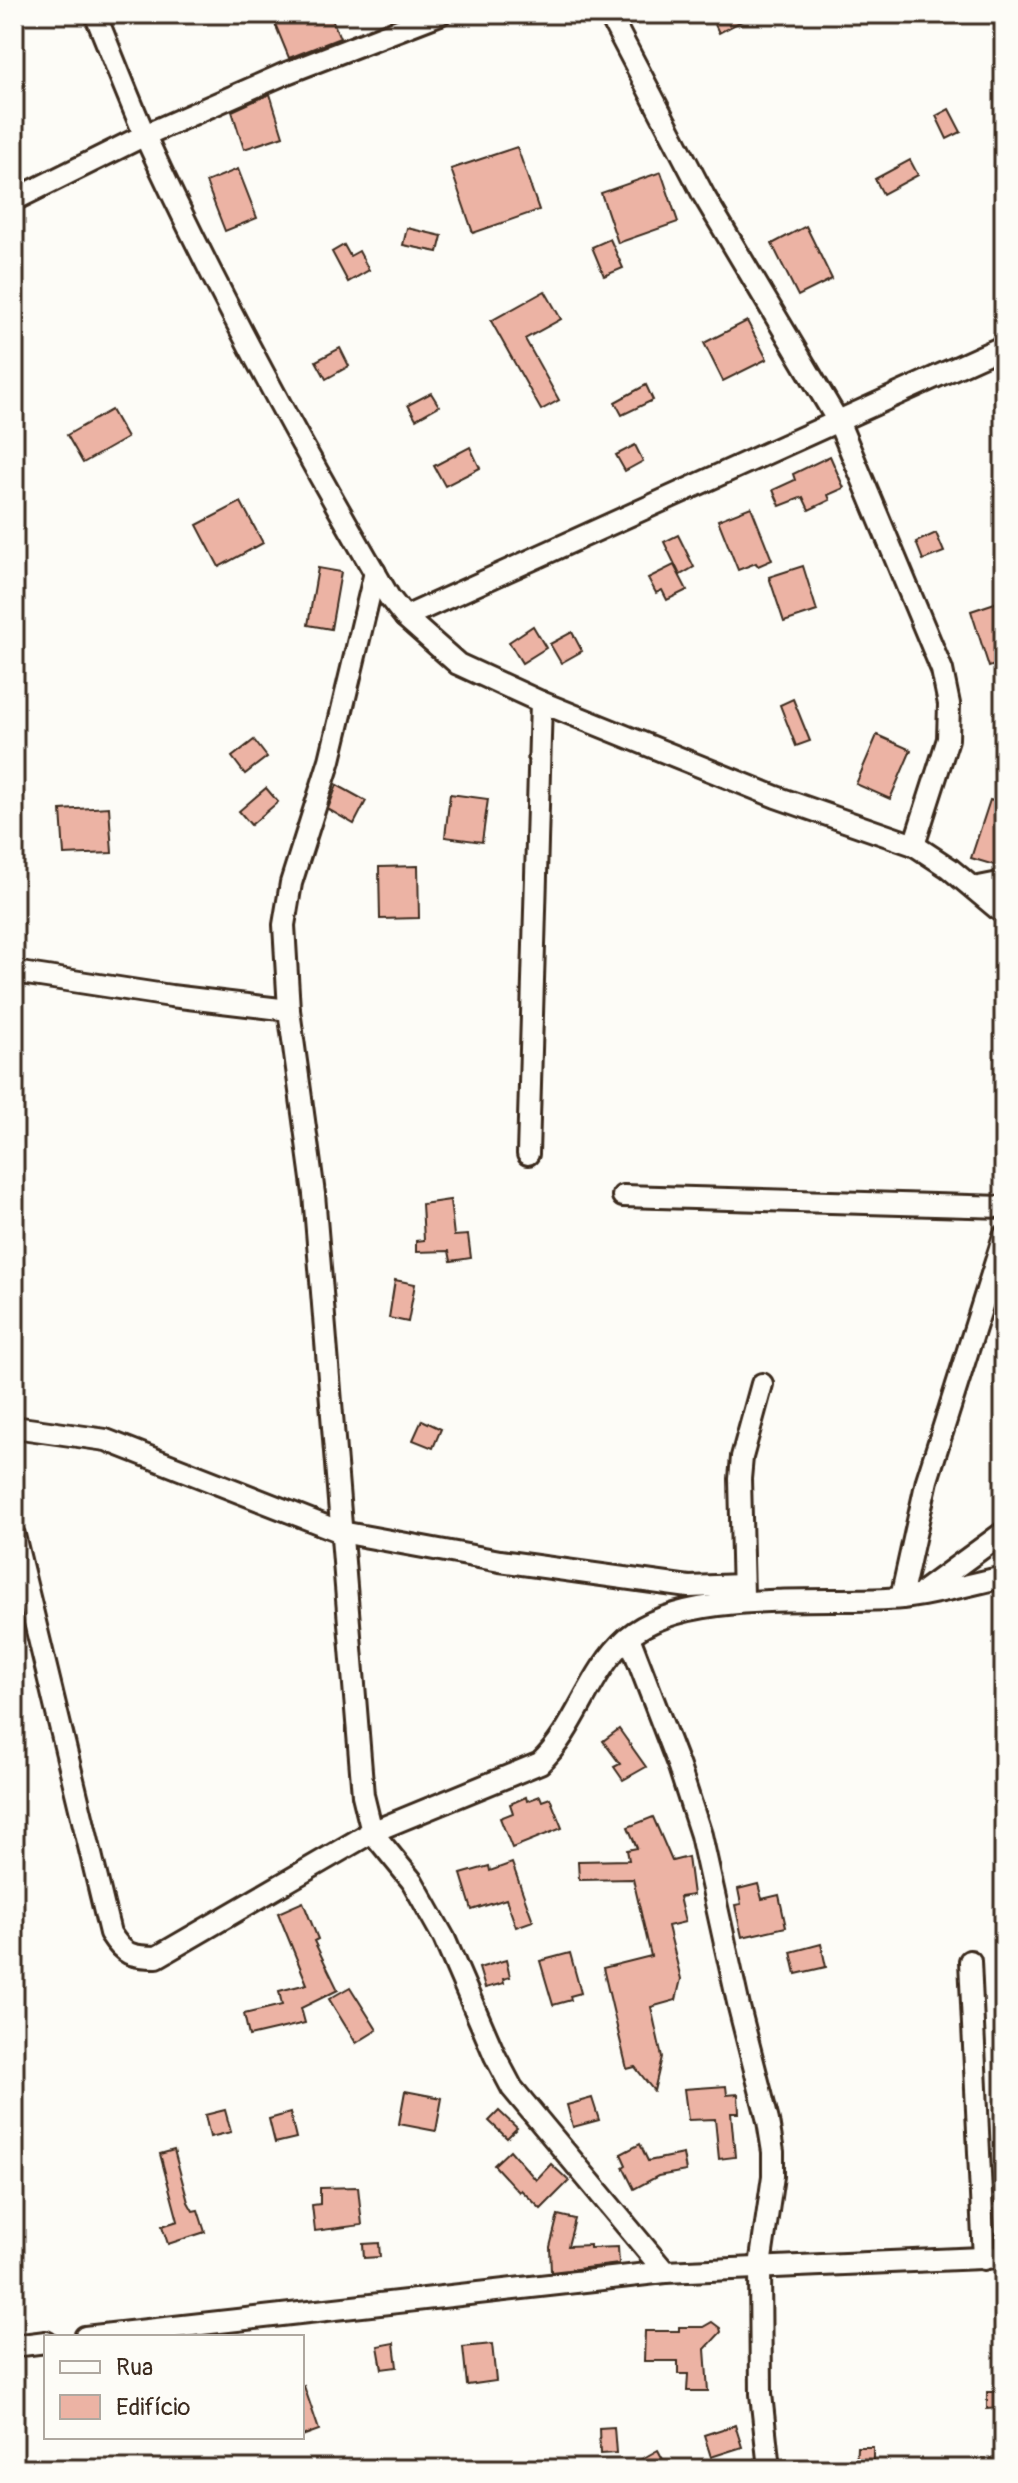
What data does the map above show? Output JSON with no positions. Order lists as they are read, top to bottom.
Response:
{
  "legend": ["Rua", "Edifício"]
}
